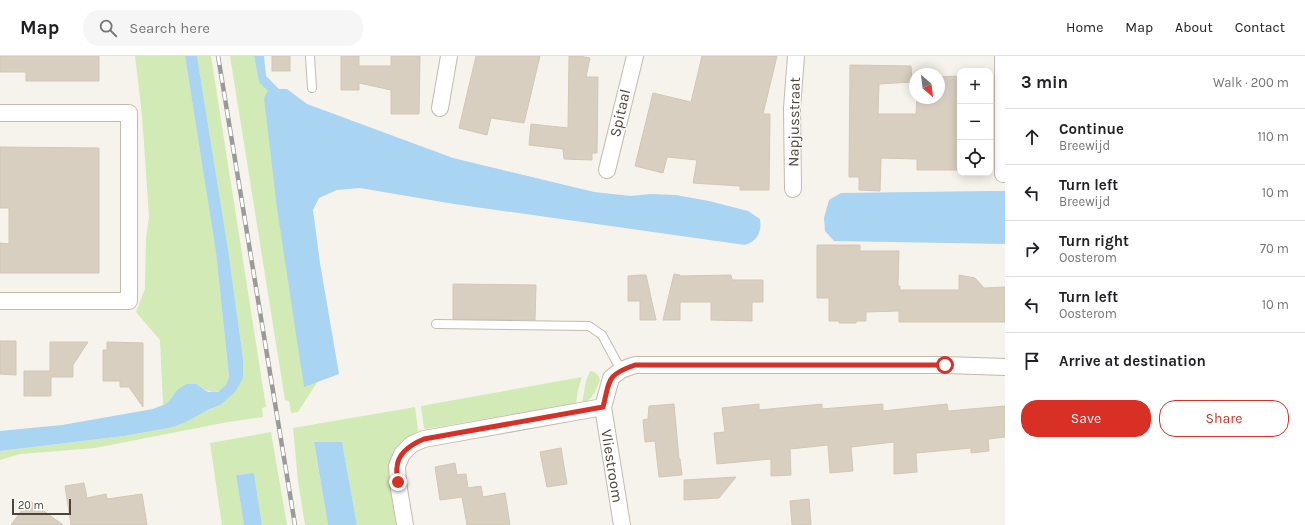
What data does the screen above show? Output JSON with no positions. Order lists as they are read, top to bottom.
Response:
{
  "streets": {
    "street": ["Spitaal", "Napjusstraat", "Vliestroom"]
  },
  "scale_bar": "20 m",
  "north": "bottom right",
  "page": {
    "header": "Map",
    "search": "Search here",
    "nav": [
      "Home",
      "Map",
      "About",
      "Contact"
    ],
    "heading": ["3 min", "Walk · 200 m"],
    "map_buttons": ["+", "−"],
    "list": [
      ["Continue", "Breewijd", "110 m"],
      ["Turn left", "Breewijd", "10 m"],
      ["Turn right", "Oosterom", "70 m"],
      ["Turn left", "Oosterom", "10 m"],
      "Arrive at destination"
    ],
    "buttons": ["Save", "Share"],
    "scale": "20 m"
  }
}
